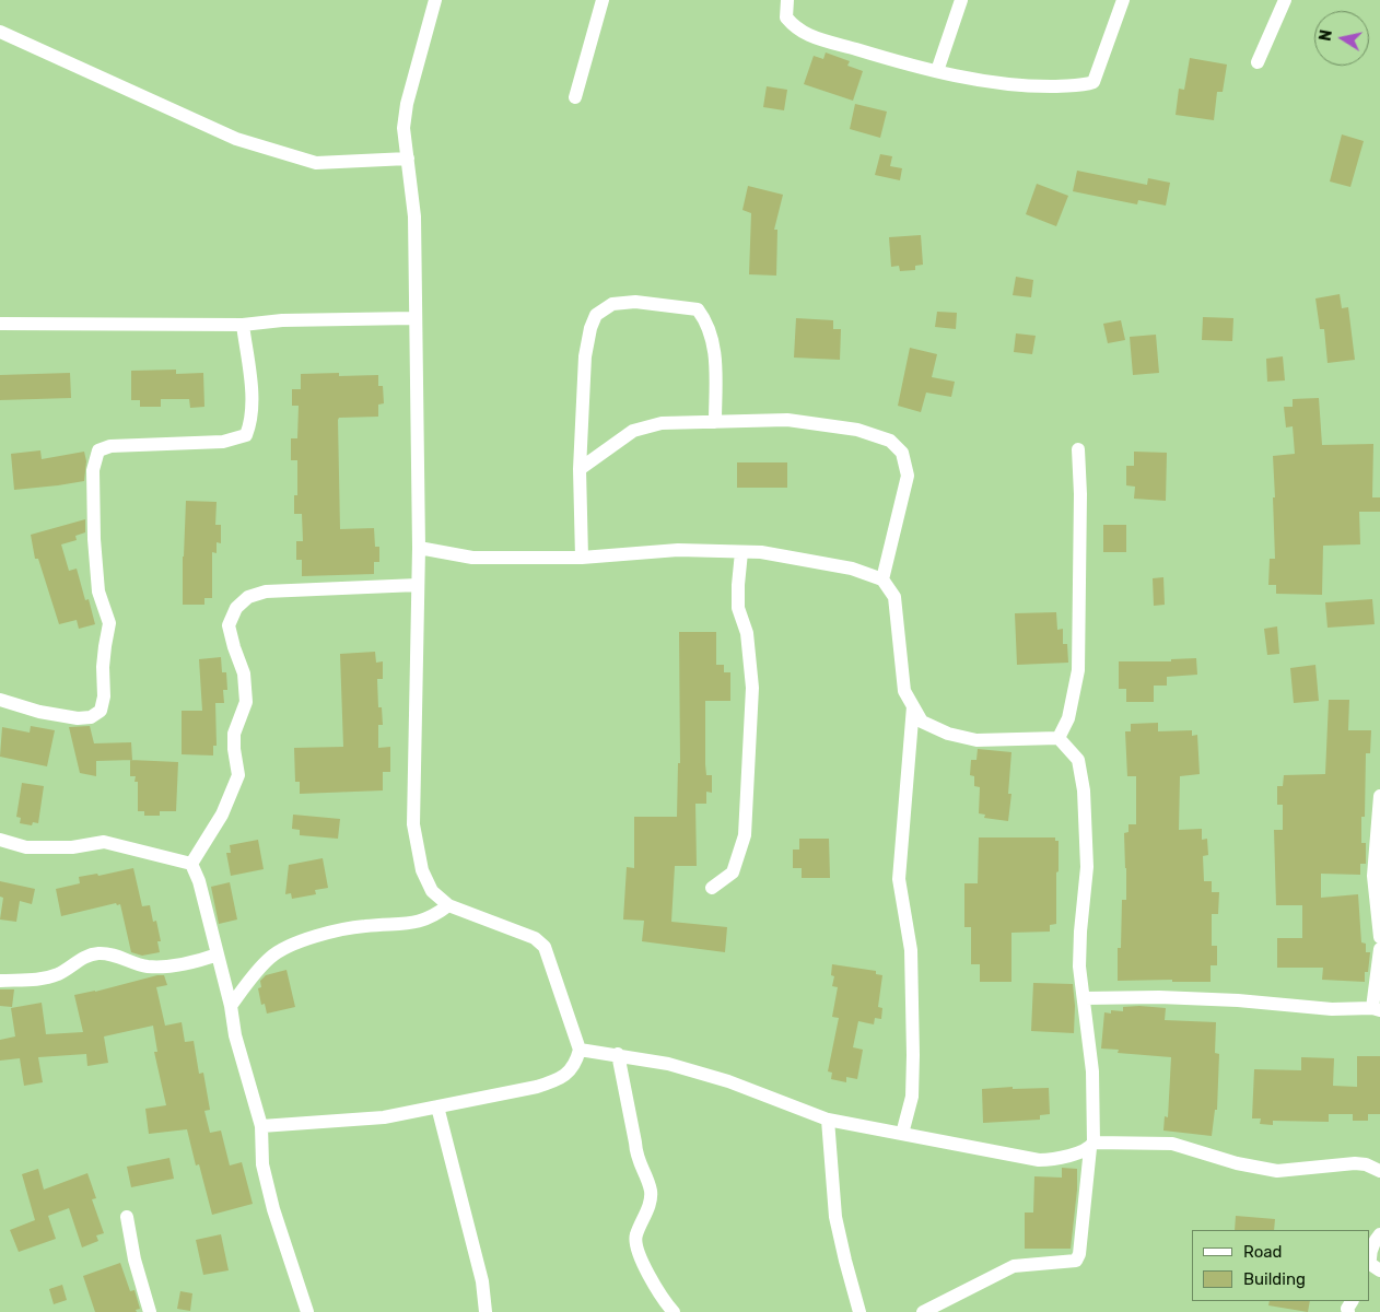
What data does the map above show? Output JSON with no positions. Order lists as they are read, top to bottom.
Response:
{
  "legend": ["Road", "Building"],
  "north": "left"
}
